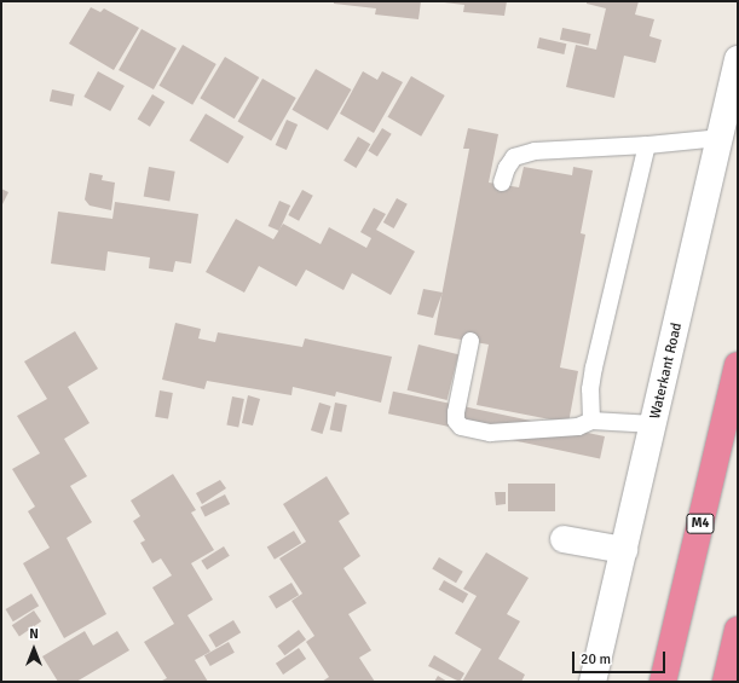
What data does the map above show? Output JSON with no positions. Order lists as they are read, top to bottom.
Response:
{
  "streets": {
    "highway": ["M4"],
    "street": ["Waterkant Road"]
  },
  "scale_bar": "20 m",
  "north": "top"
}
